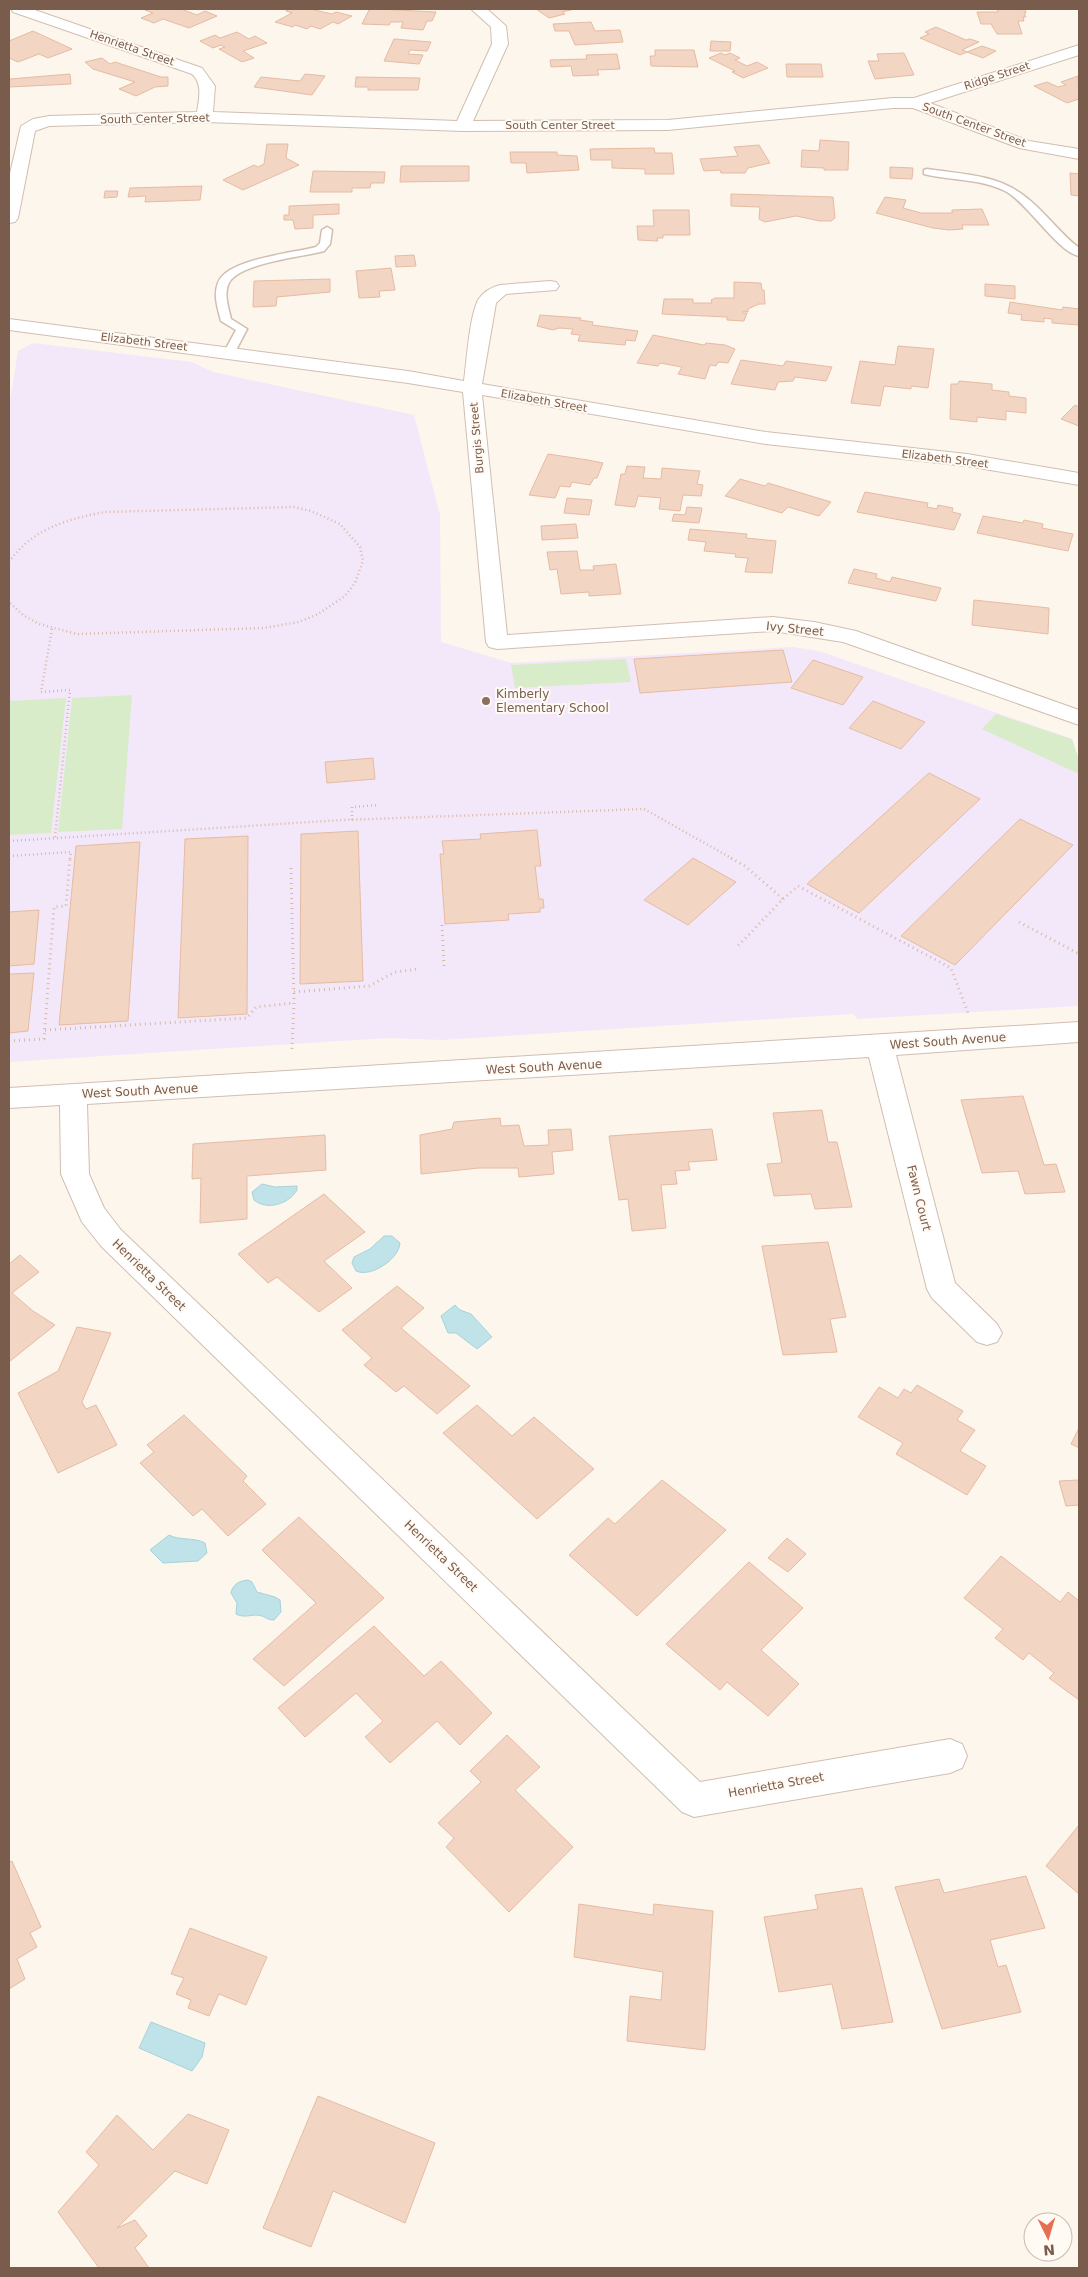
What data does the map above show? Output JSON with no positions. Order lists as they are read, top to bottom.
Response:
{
  "streets": {
    "street": [
      "Henrietta Street",
      "Ridge Street",
      "South Center Street",
      "Elizabeth Street",
      "Burgis Street",
      "Ivy Street",
      "West South Avenue",
      "Fawn Court"
    ]
  },
  "crossings": [
    ["Henrietta Street", "South Center Street"],
    ["Henrietta Street", "West South Avenue"],
    ["Ridge Street", "South Center Street"],
    ["Elizabeth Street", "Burgis Street"],
    ["Burgis Street", "Ivy Street"],
    ["West South Avenue", "Fawn Court"]
  ],
  "places": ["Kimberly Elementary School"],
  "north": "bottom"
}
